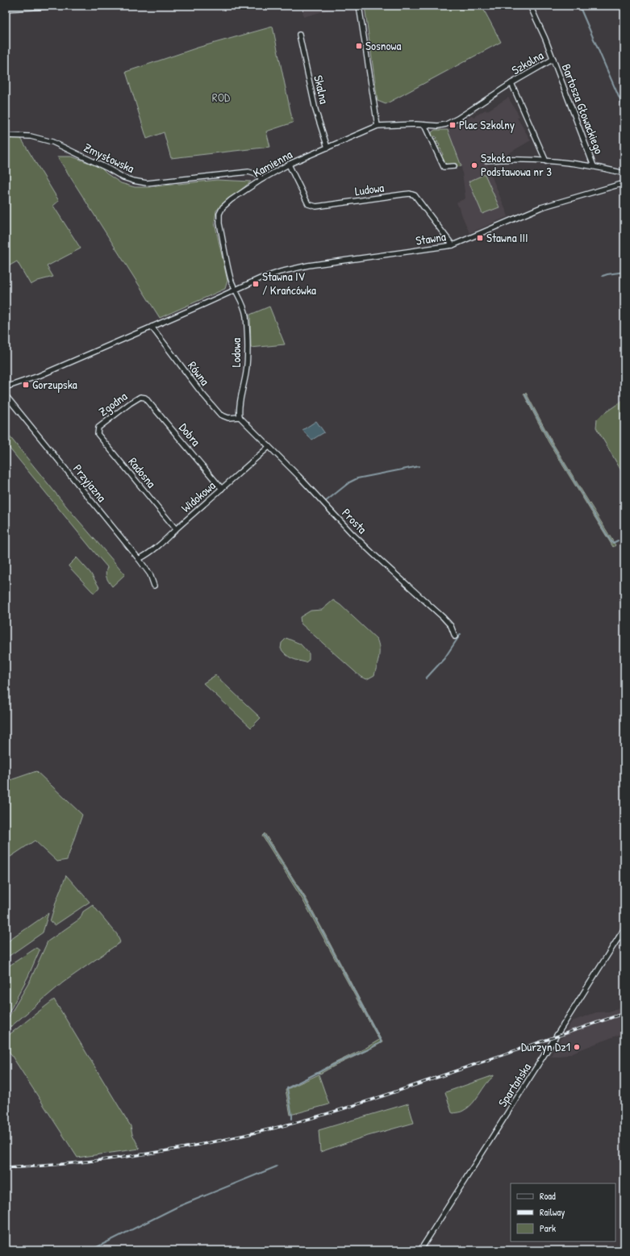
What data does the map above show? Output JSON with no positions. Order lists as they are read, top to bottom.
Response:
{
  "streets": {
    "street": [
      "Szkolna",
      "Skalna",
      "Bartosza Głowackiego",
      "Zmysłowska",
      "Kamienna",
      "Ludowa",
      "Stawna",
      "Lodowa",
      "Równa",
      "Zgodna",
      "Dobra",
      "Radosna",
      "Przyjazna",
      "Widokowa",
      "Prosta",
      "Spartańska"
    ]
  },
  "crossings": [
    ["Szkolna", "Bartosza Głowackiego"],
    ["Szkolna", "Kamienna"],
    ["Skalna", "Kamienna"],
    ["Zmysłowska", "Kamienna"],
    ["Kamienna", "Ludowa"],
    ["Kamienna", "Stawna"],
    ["Kamienna", "Lodowa"],
    ["Ludowa", "Stawna"],
    ["Stawna", "Lodowa"],
    ["Lodowa", "Równa"],
    ["Lodowa", "Prosta"],
    ["Równa", "Prosta"],
    ["Zgodna", "Dobra"],
    ["Zgodna", "Radosna"],
    ["Dobra", "Widokowa"],
    ["Radosna", "Widokowa"],
    ["Przyjazna", "Widokowa"],
    ["Widokowa", "Prosta"]
  ],
  "parks": ["ROD"],
  "places": {
    "transit": [
      "Sosnowa",
      "Plac Szkolny",
      "Stawna III",
      "Stawna IV / Krańcówka",
      "Gorzupska"
    ],
    "other": ["Szkoła Podstawowa nr 3", "Durzyn Dz1"]
  },
  "legend": ["Road", "Railway", "Park"]
}
